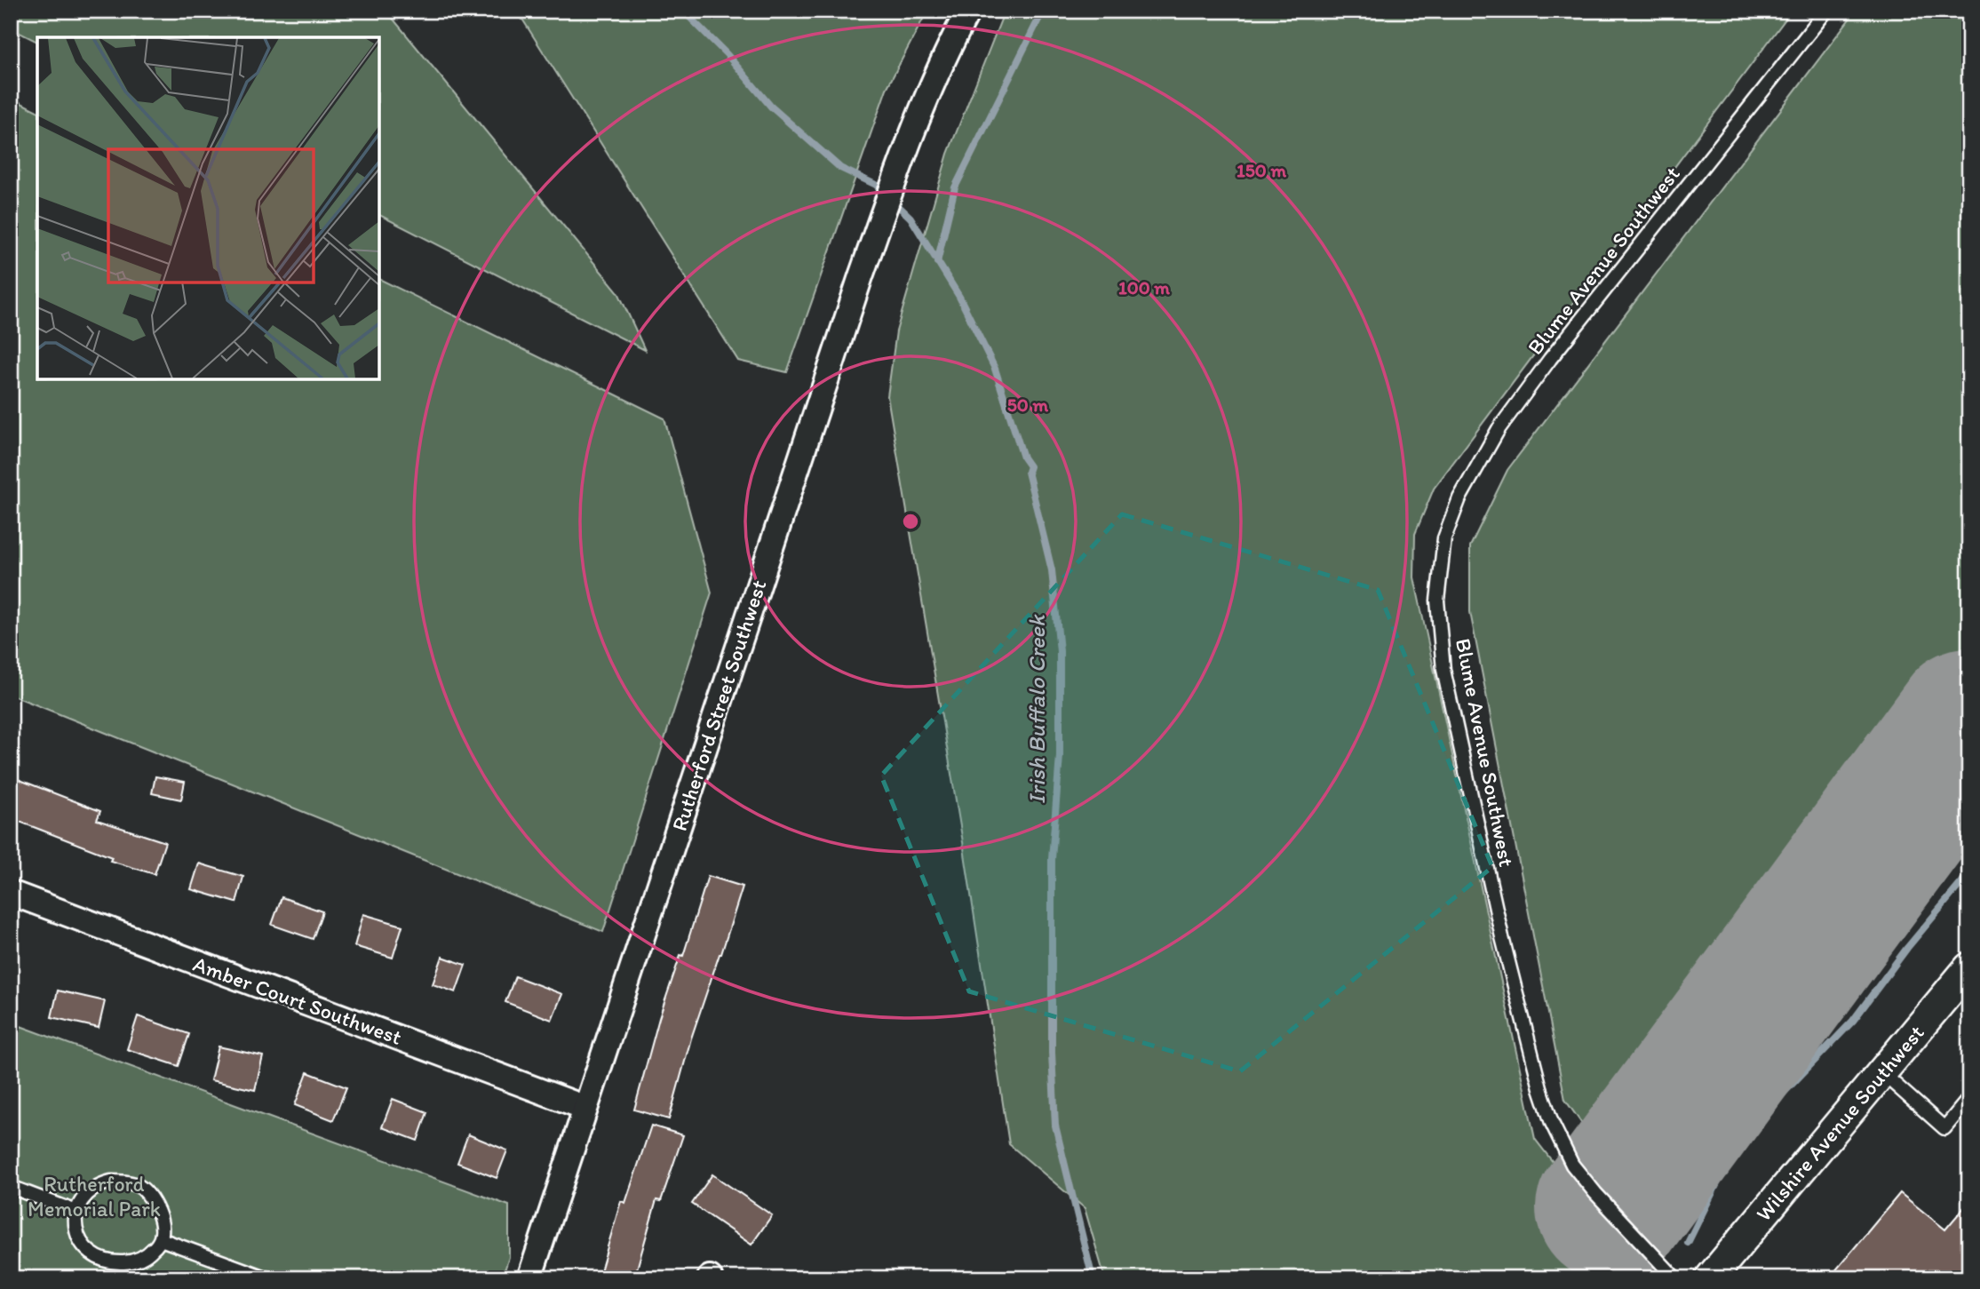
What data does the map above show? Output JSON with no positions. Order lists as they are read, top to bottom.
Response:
{
  "streets": {
    "street": ["Rutherford Street Southwest", "Amber Court Southwest", "Wilshire Avenue Southwest"],
    "lane": ["Blume Avenue Southwest"]
  },
  "crossings": [
    ["Rutherford Street Southwest", "Amber Court Southwest"]
  ],
  "water": ["Irish Buffalo Creek"],
  "parks": ["Rutherford Memorial Park"],
  "rings": ["150 m", "100 m", "50 m"]
}
